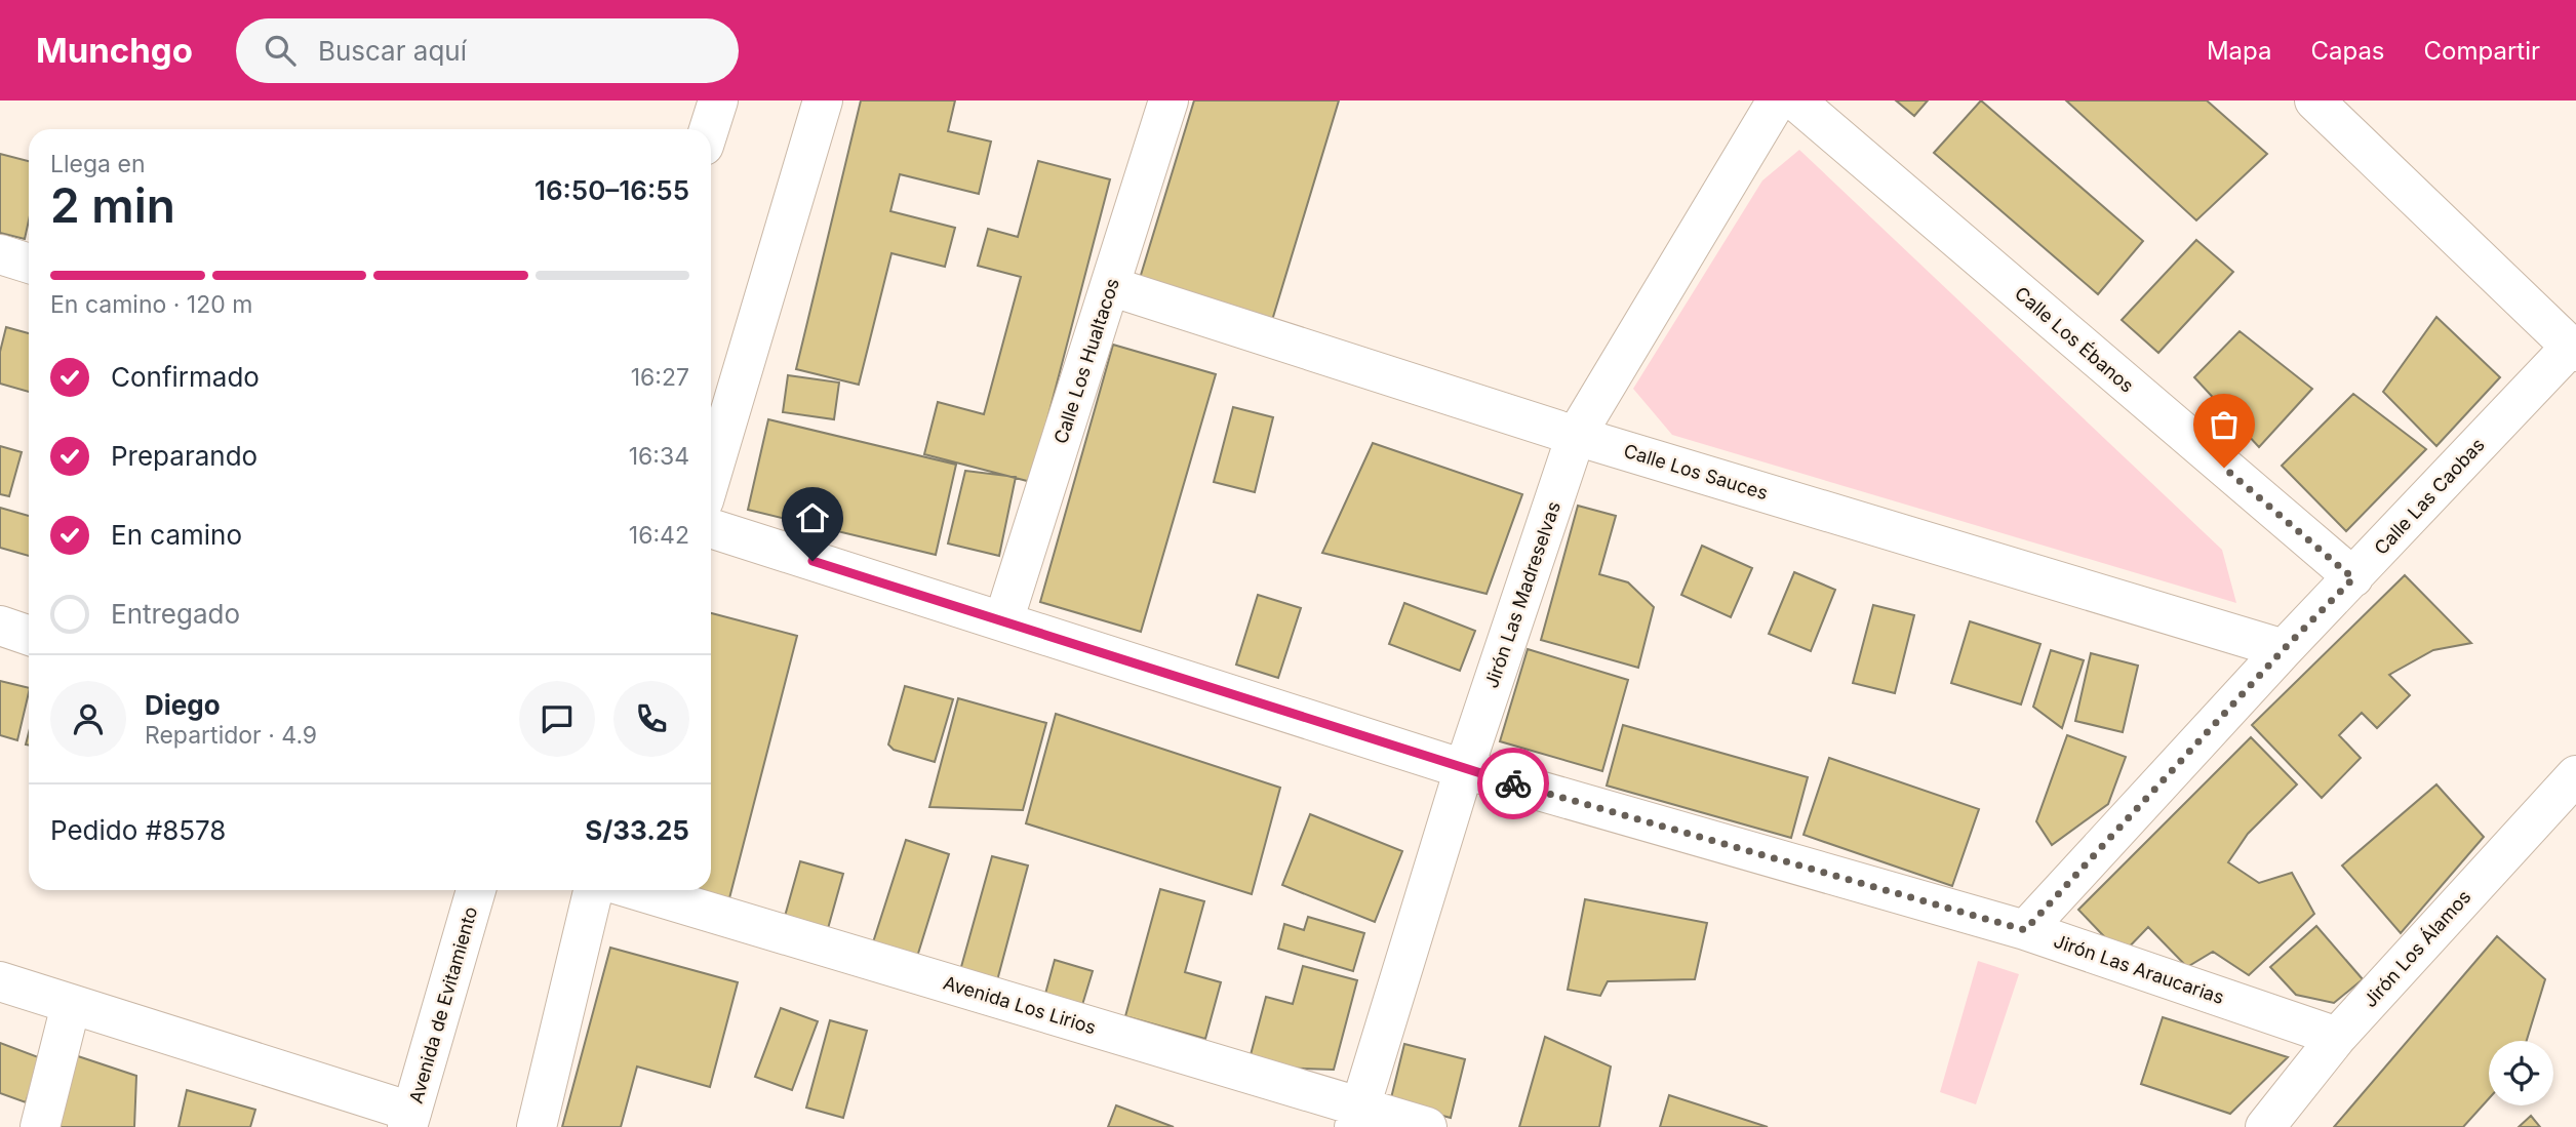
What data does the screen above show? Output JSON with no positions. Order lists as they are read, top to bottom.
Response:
{
  "streets": {
    "street": [
      "Calle Los Ébanos",
      "Calle Los Hualtacos",
      "Calle Los Sauces",
      "Calle Las Caobas",
      "Jirón Las Madreselvas",
      "Jirón Los Álamos",
      "Jirón Las Araucarias",
      "Avenida de Evitamiento",
      "Avenida Los Lirios"
    ]
  },
  "crossings": [
    ["Calle Los Ébanos", "Calle Las Caobas"],
    ["Calle Los Hualtacos", "Calle Los Sauces"],
    ["Calle Los Hualtacos", "Jirón Las Araucarias"],
    ["Calle Los Sauces", "Calle Las Caobas"],
    ["Calle Los Sauces", "Jirón Las Madreselvas"],
    ["Calle Las Caobas", "Jirón Las Araucarias"],
    ["Jirón Las Madreselvas", "Jirón Las Araucarias"],
    ["Jirón Las Madreselvas", "Avenida Los Lirios"],
    ["Jirón Los Álamos", "Jirón Las Araucarias"]
  ],
  "page": {
    "header": "Munchgo",
    "search": "Buscar aquí",
    "nav": ["Mapa", "Capas", "Compartir"],
    "heading": ["2 min", "Llega en", "16:50–16:55"],
    "panel": [
      "Diego",
      "Repartidor · 4.9",
      "Pedido #8578",
      "S/33.25"
    ],
    "bar": "En camino · 120 m",
    "list": [
      ["Confirmado", "16:27"],
      ["Preparando", "16:34"],
      ["En camino", "16:42"],
      "Entregado"
    ]
  }
}
